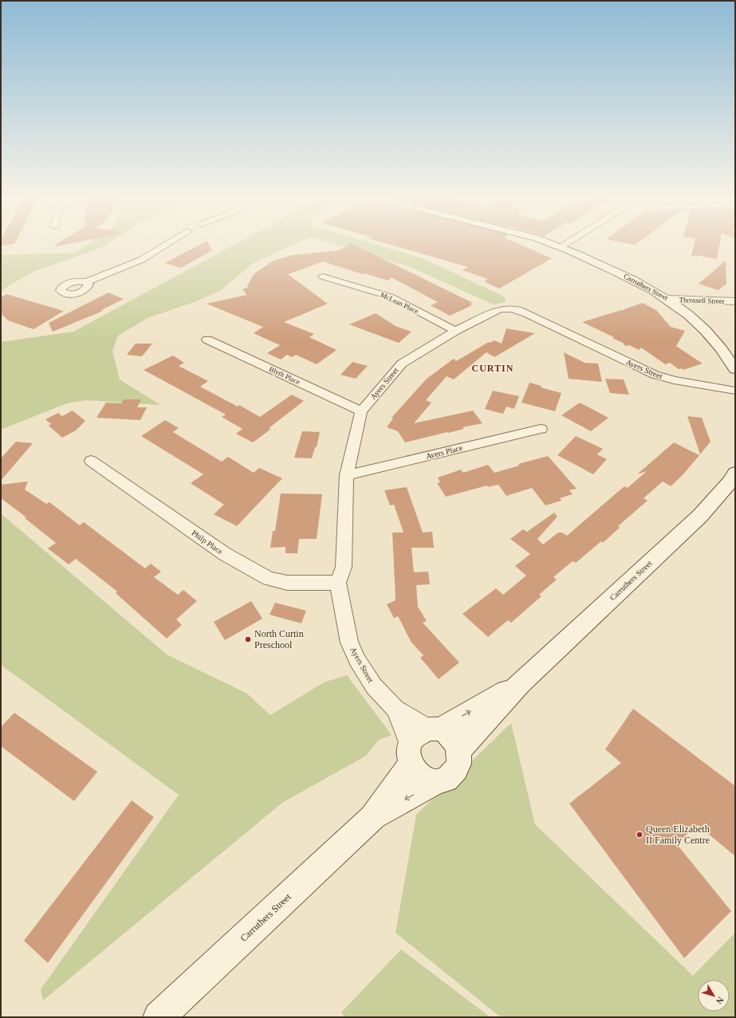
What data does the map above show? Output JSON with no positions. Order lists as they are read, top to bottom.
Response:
{
  "streets": {
    "main road": ["Carruthers Street"],
    "street": [
      "Throssell Street",
      "McLean Place",
      "Ayers Street",
      "Blyth Place",
      "Ayers Place",
      "Philp Place"
    ]
  },
  "crossings": [
    ["Carruthers Street", "Throssell Street"],
    ["Carruthers Street", "Ayers Street"],
    ["McLean Place", "Ayers Street"],
    ["Ayers Street", "Blyth Place"],
    ["Ayers Street", "Ayers Place"],
    ["Ayers Street", "Philp Place"]
  ],
  "districts": ["CURTIN"],
  "places": ["North Curtin Preschool", "Queen Elizabeth II Family Centre"],
  "north": "bottom right"
}
